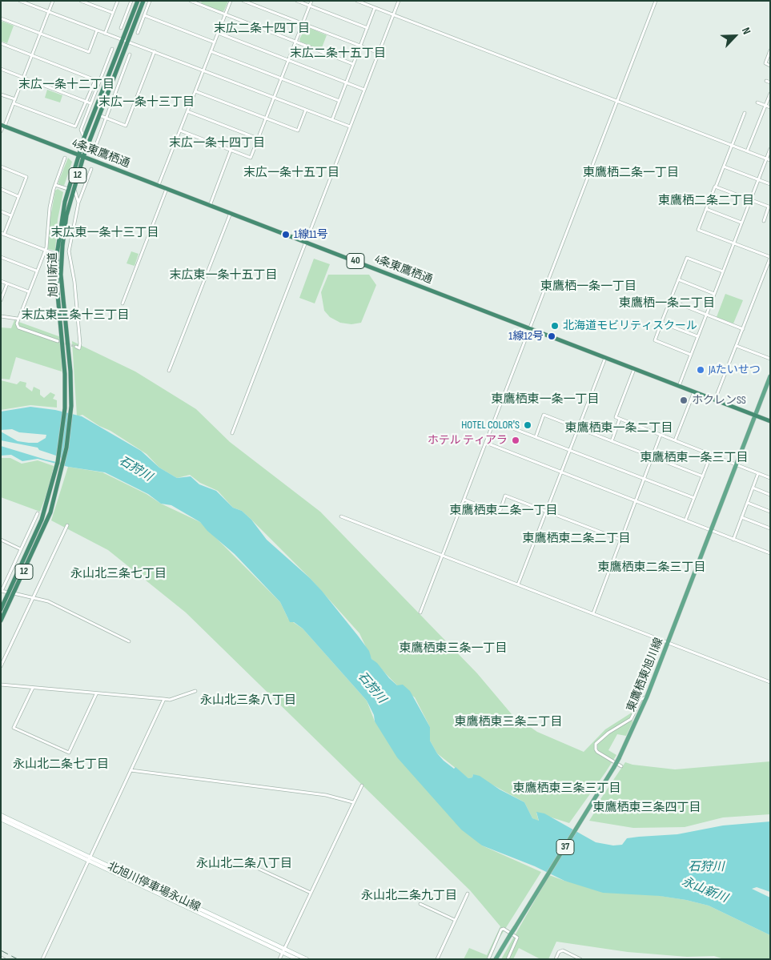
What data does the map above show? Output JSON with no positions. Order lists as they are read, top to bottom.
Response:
{
  "streets": {
    "highway": [
      "4条東鷹栖通",
      "12",
      "40",
      "旭川新道"
    ],
    "main road": ["東鷹栖東旭川線", "37", "北旭川停車場永山線"]
  },
  "crossings": [
    ["4条東鷹栖通", "40"],
    ["4条東鷹栖通", "旭川新道"],
    ["4条東鷹栖通", "東鷹栖東旭川線"],
    ["40", "東鷹栖東旭川線"]
  ],
  "districts": [
    "末広二条十四丁目",
    "末広二条十五丁目",
    "末広一条十二丁目",
    "末広一条十三丁目",
    "末広一条十四丁目",
    "末広一条十五丁目",
    "東鷹栖二条一丁目",
    "東鷹栖二条二丁目",
    "末広東一条十三丁目",
    "末広東一条十五丁目",
    "東鷹栖一条一丁目",
    "東鷹栖一条二丁目",
    "末広東二条十三丁目",
    "東鷹栖東一条一丁目",
    "東鷹栖東一条二丁目",
    "東鷹栖東一条三丁目",
    "東鷹栖東二条一丁目",
    "東鷹栖東二条二丁目",
    "東鷹栖東二条三丁目",
    "永山北三条七丁目",
    "東鷹栖東三条一丁目",
    "永山北三条八丁目",
    "東鷹栖東三条二丁目",
    "永山北二条七丁目",
    "東鷹栖東三条三丁目",
    "東鷹栖東三条四丁目",
    "永山北二条八丁目",
    "永山北二条九丁目"
  ],
  "water": ["石狩川", "永山新川"],
  "places": [
    "1線11号",
    "北海道モビリティスクール",
    "1線12号",
    "JAたいせつ",
    "ホクレンSS",
    "HOTEL COLOR'S",
    "ホテル ティアラ"
  ],
  "north": "top right"
}
